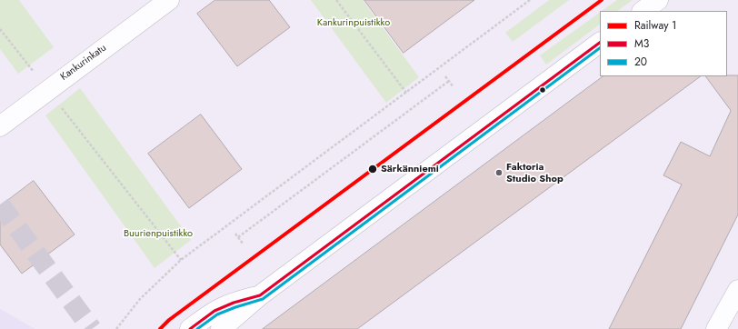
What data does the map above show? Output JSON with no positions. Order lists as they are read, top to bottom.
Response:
{
  "streets": {
    "main road": ["Kankurinkatu"]
  },
  "parks": ["Kankurinpuistikko", "Buurienpuistikko"],
  "places": ["Särkänniemi", "Faktoria Studio Shop"],
  "lines": ["rail line 1", "transit line M3", "transit line 20"],
  "legend": ["Railway 1", "M3", "20"]
}
